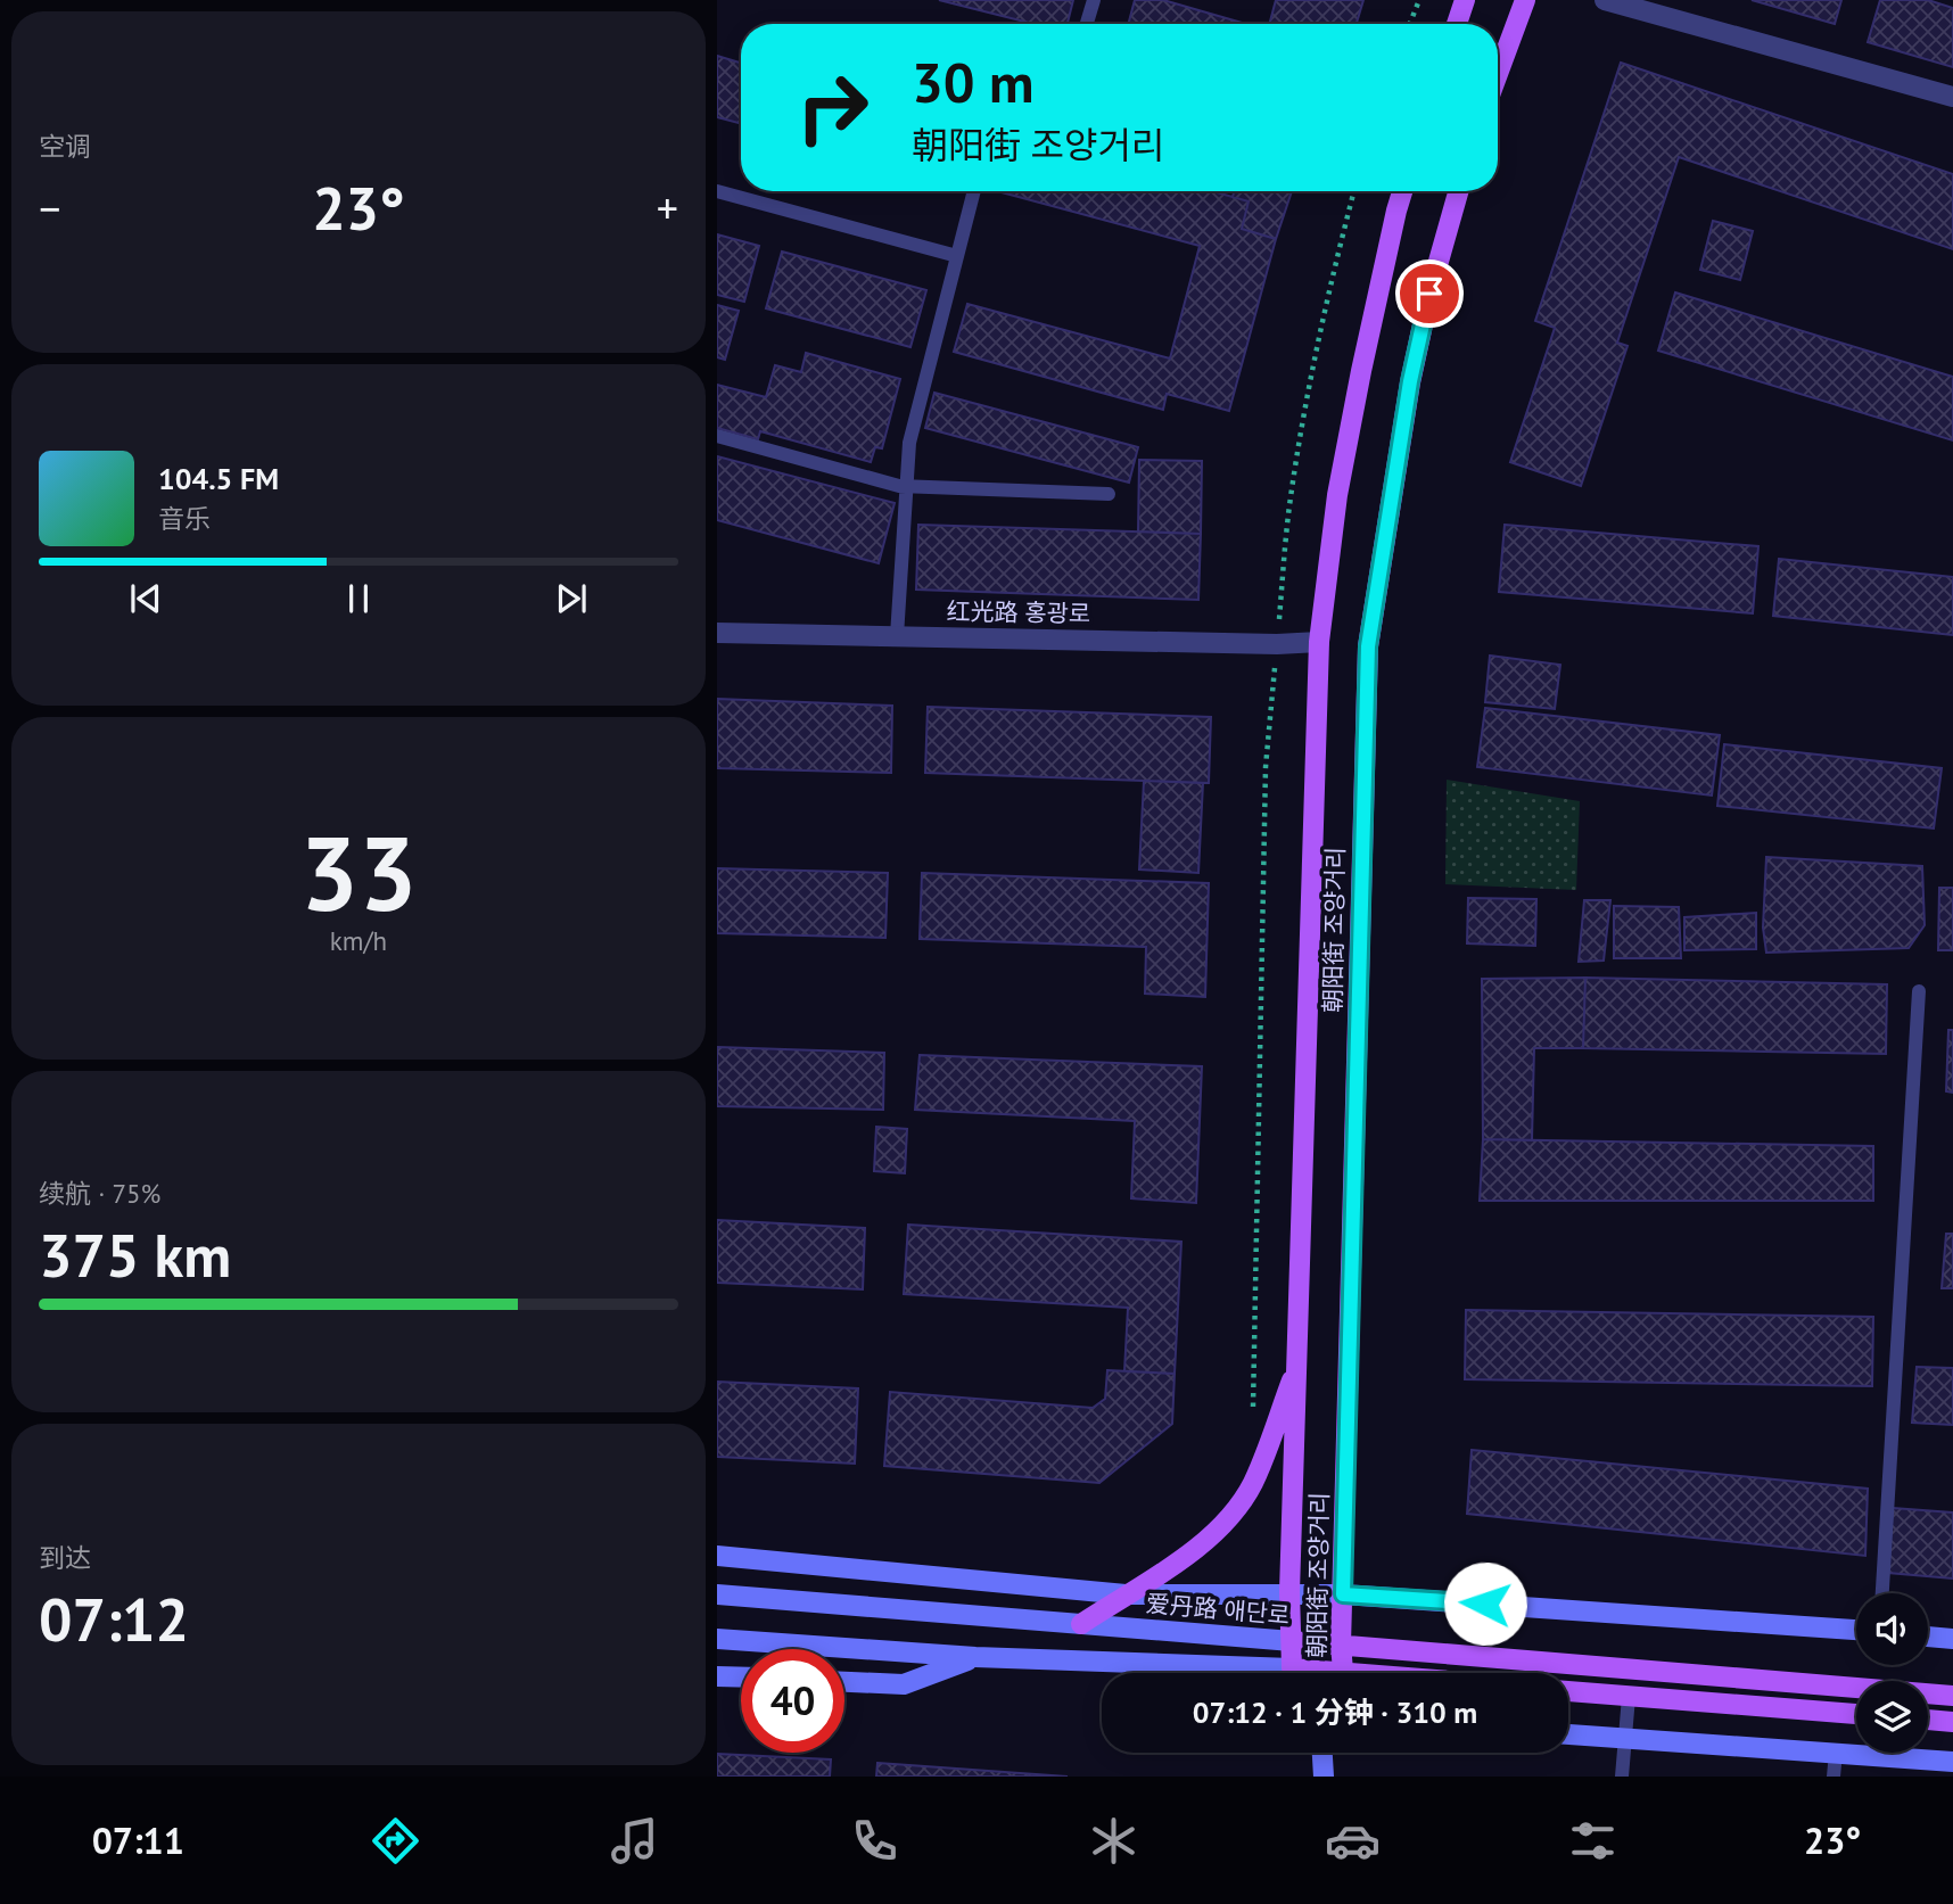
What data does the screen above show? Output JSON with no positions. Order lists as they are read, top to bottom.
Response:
{
  "streets": {
    "main road": ["朝阳街 조양거리", "爱丹路 애단로"],
    "street": ["红光路 홍광로"]
  },
  "crossings": [
    ["红光路 홍광로", "朝阳街 조양거리"],
    ["朝阳街 조양거리", "爱丹路 애단로"]
  ],
  "page": {
    "tile": [
      "空调",
      ["33", "km/h"],
      ["续航 · 75%", "375 km"],
      ["到达", "07:12"]
    ],
    "turn": ["30 m", "朝阳街 조양거리"],
    "heat": ["−", "23°", "+"],
    "song": ["104.5 FM", "音乐"],
    "limit": "40",
    "trip": "07:12 · 1 分钟 · 310 m",
    "tabs": ["07:11", "23°"]
  }
}
